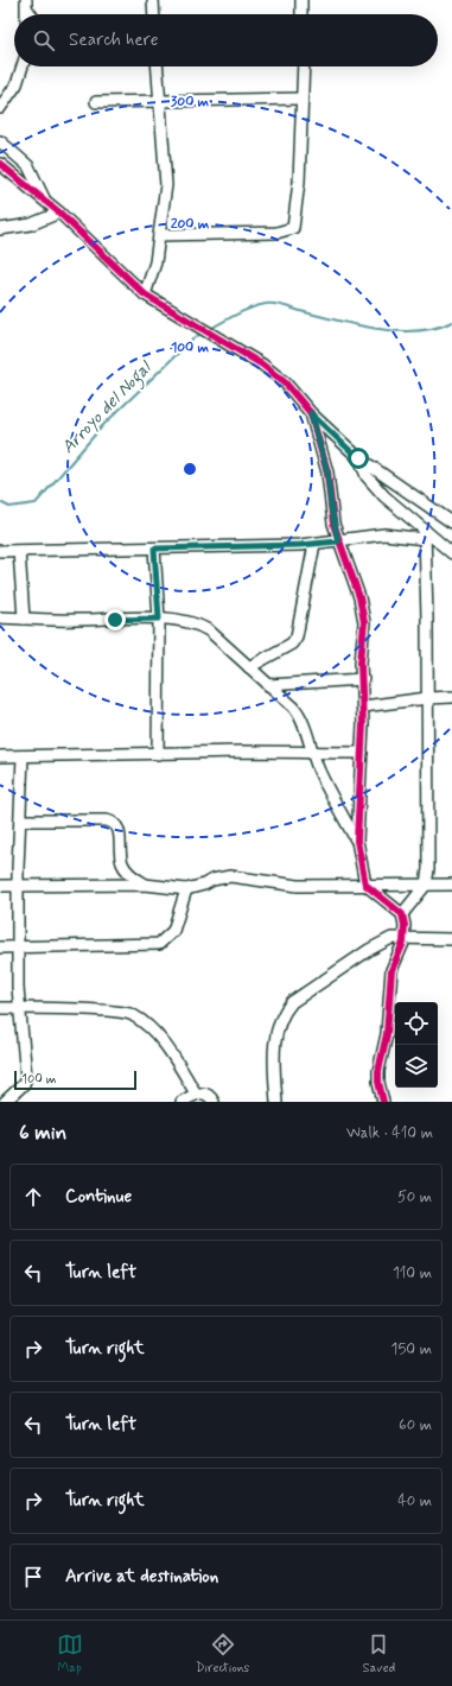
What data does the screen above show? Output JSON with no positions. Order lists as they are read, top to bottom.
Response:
{
  "water": ["Arroyo del Nogal"],
  "scale_bar": "100 m",
  "page": {
    "search": "Search here",
    "scale": "100 m",
    "heading": ["6 min", "Walk · 410 m"],
    "list": [
      ["Continue", "50 m"],
      ["Turn left", "110 m"],
      ["Turn right", "150 m"],
      ["Turn left", "60 m"],
      ["Turn right", "40 m"],
      "Arrive at destination"
    ],
    "nav": ["Map", "Directions", "Saved"]
  },
  "rings": ["300 m", "200 m", "100 m"]
}
